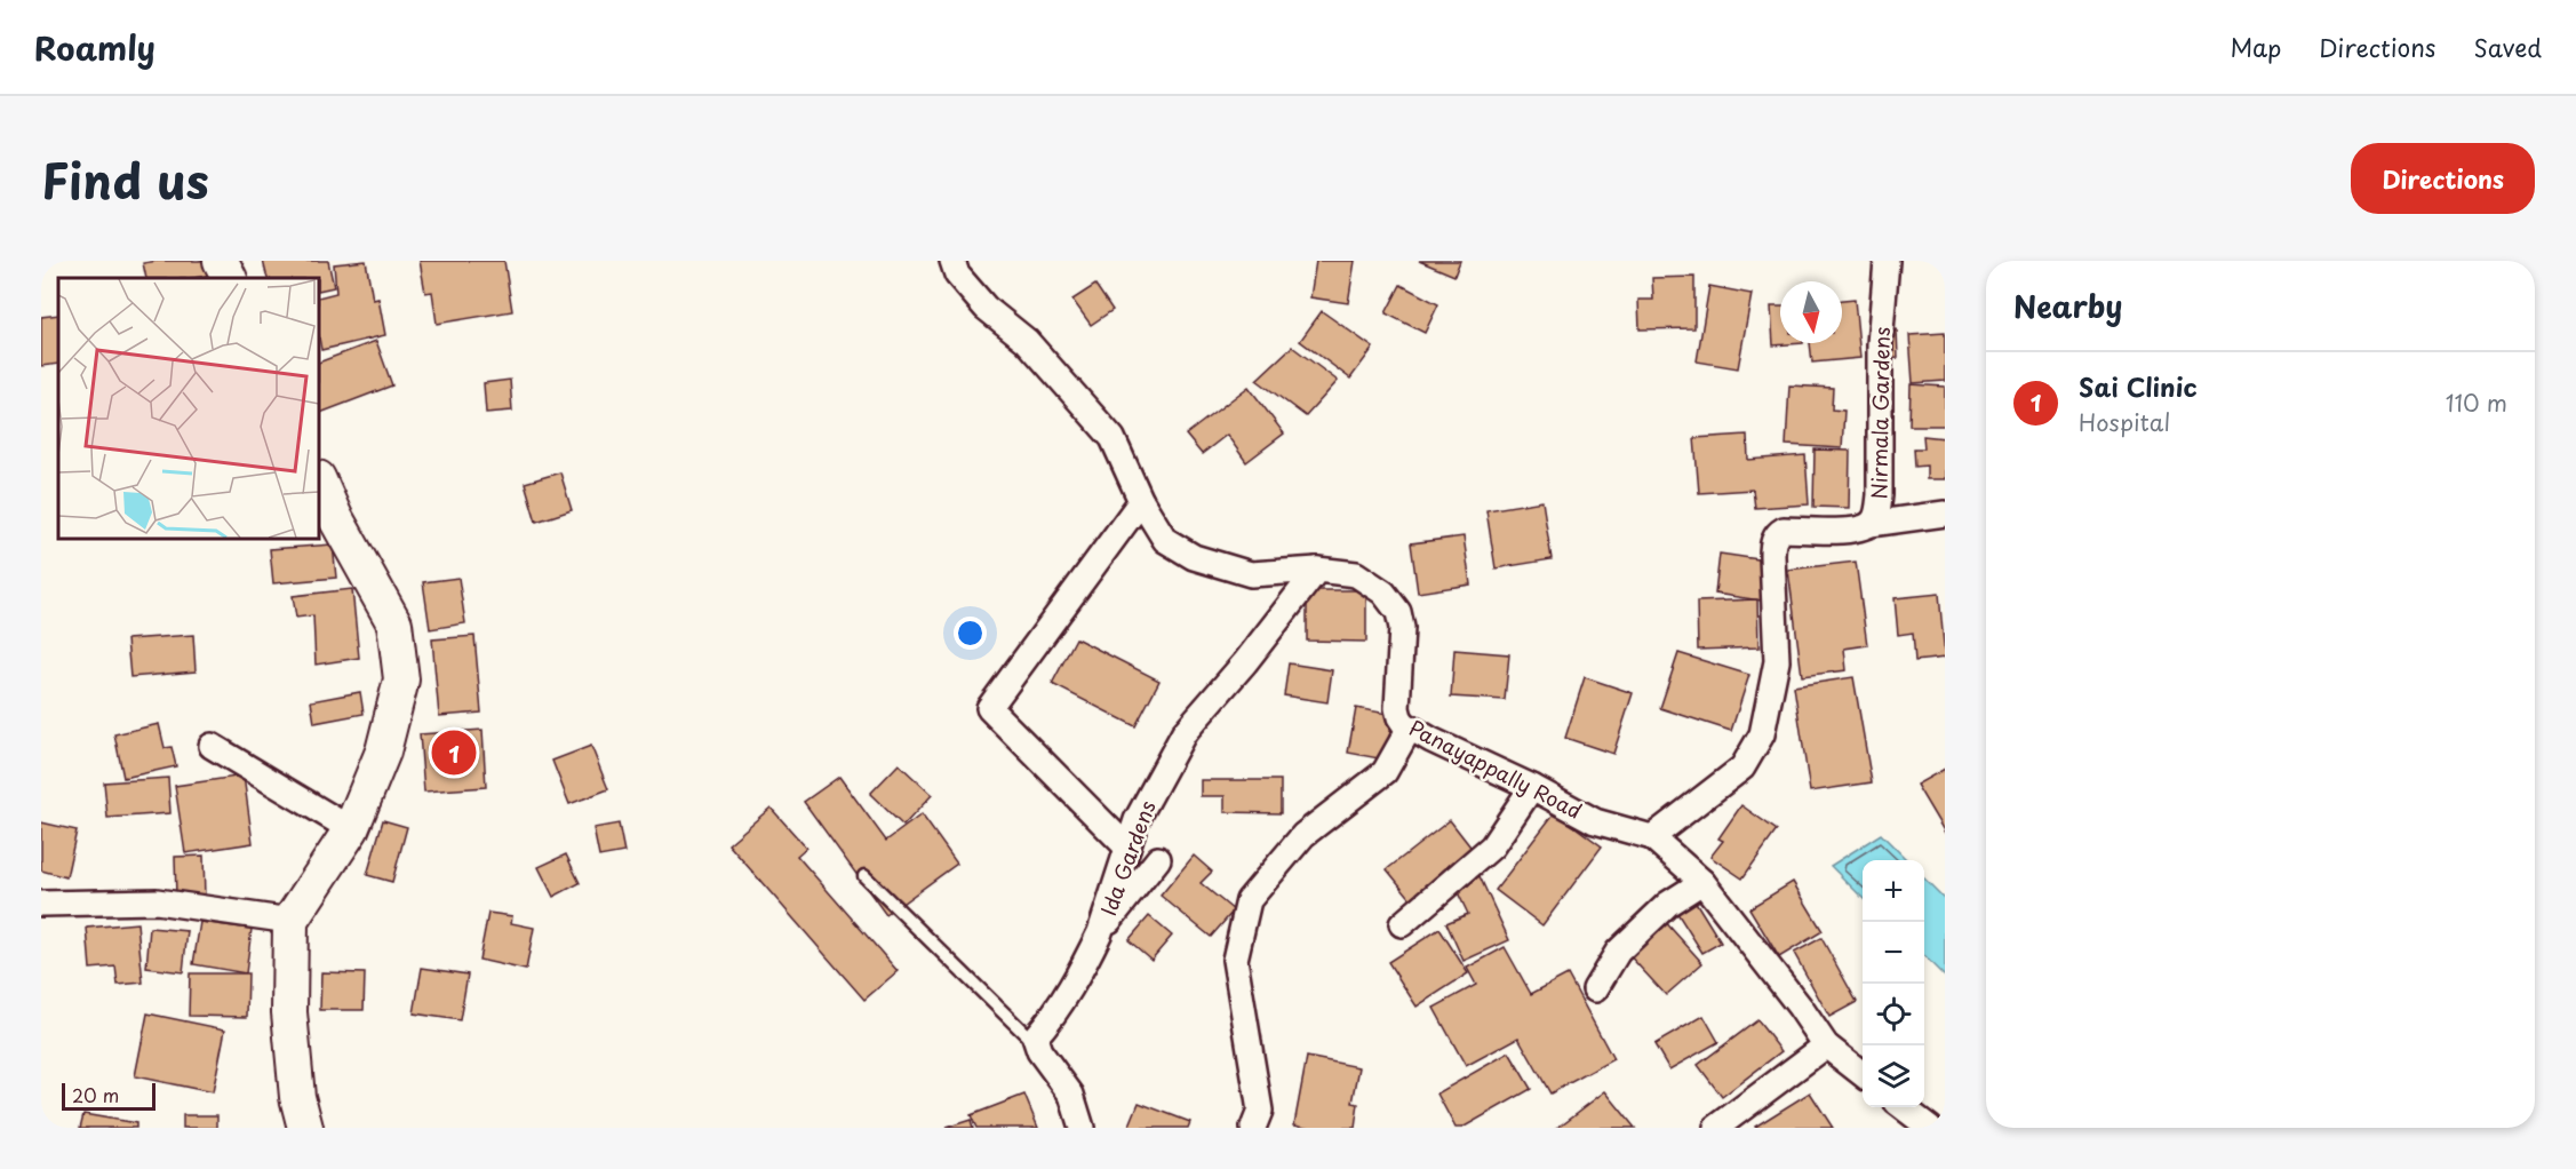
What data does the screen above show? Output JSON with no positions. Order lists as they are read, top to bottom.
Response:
{
  "streets": {
    "street": ["Nirmala Gardens", "Panayappally Road", "Ida Gardens"]
  },
  "crossings": [
    ["Nirmala Gardens", "Panayappally Road"],
    ["Panayappally Road", "Ida Gardens"]
  ],
  "scale_bar": "20 m",
  "north": "bottom",
  "page": {
    "header": "Roamly",
    "nav": ["Map", "Directions", "Saved"],
    "title": "Find us",
    "buttons": "Directions",
    "heading": "Nearby",
    "list": [
      {
        "mark": "1",
        "name": "Sai Clinic",
        "note": "Hospital",
        "value": "110 m"
      }
    ],
    "pins": "1",
    "map_buttons": ["+", "−"],
    "scale": "20 m"
  }
}
